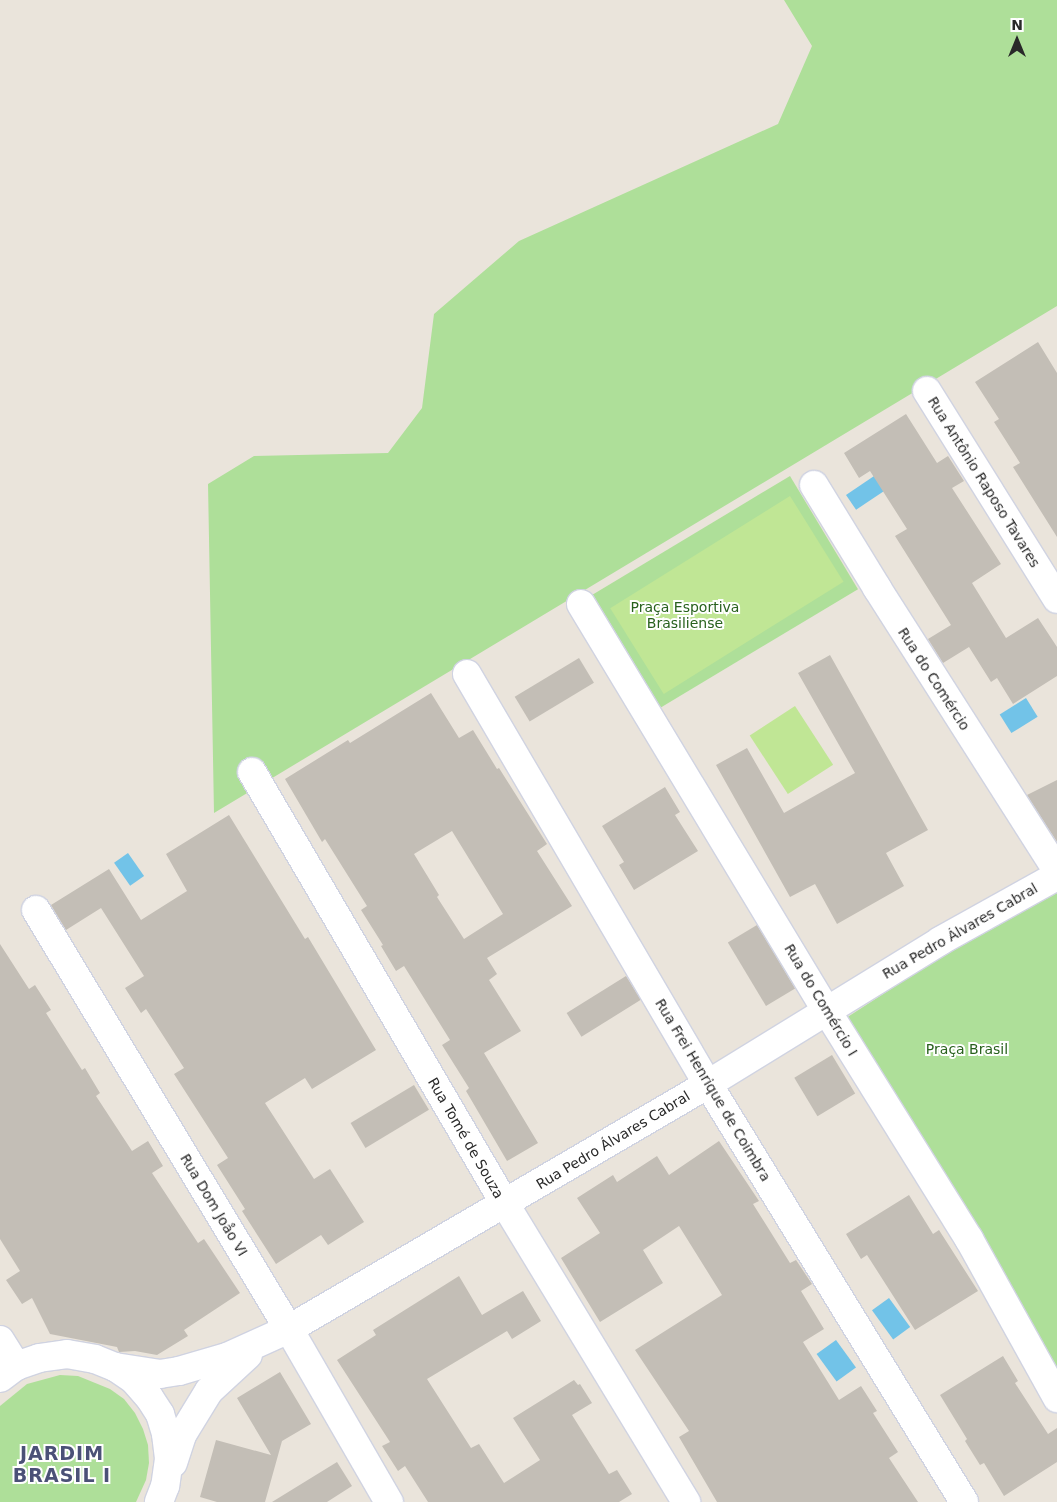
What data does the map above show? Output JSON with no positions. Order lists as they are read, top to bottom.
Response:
{
  "streets": {
    "street": [
      "Rua Antônio Raposo Tavares",
      "Rua do Comércio",
      "Rua Pedro Álvares Cabral",
      "Rua do Comércio I",
      "Rua Frei Henrique de Coimbra",
      "Rua Tomé de Souza",
      "Rua Dom Joåo VI"
    ]
  },
  "crossings": [
    ["Rua Pedro Álvares Cabral", "Rua do Comércio I"],
    ["Rua Pedro Álvares Cabral", "Rua Frei Henrique de Coimbra"],
    ["Rua Pedro Álvares Cabral", "Rua Tomé de Souza"],
    ["Rua Pedro Álvares Cabral", "Rua Dom Joåo VI"]
  ],
  "districts": ["JARDIM BRASIL I"],
  "parks": ["Praça Esportiva Brasiliense", "Praça Brasil"],
  "north": "top"
}
